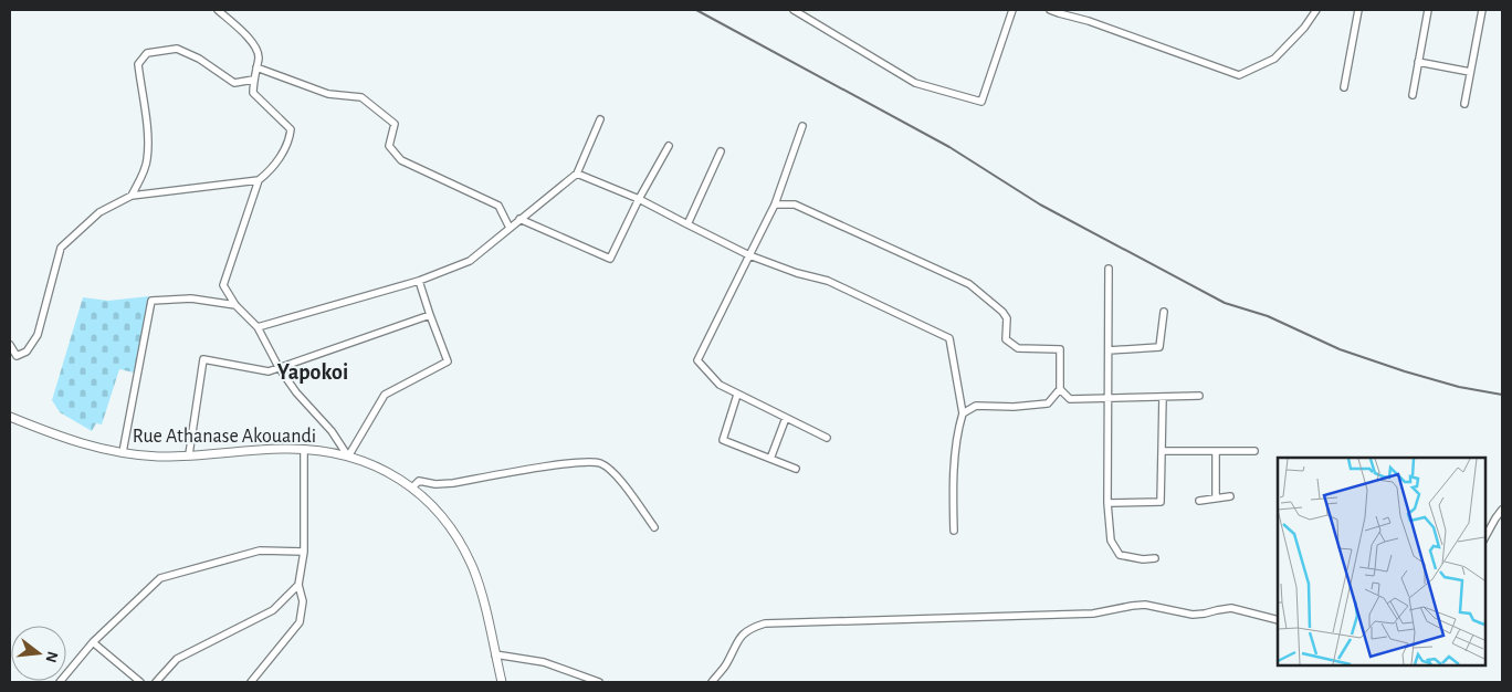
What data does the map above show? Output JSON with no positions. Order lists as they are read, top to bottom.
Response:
{
  "streets": {
    "street": ["Rue Athanase Akouandi"]
  },
  "districts": ["Yapokoi"],
  "north": "right"
}
